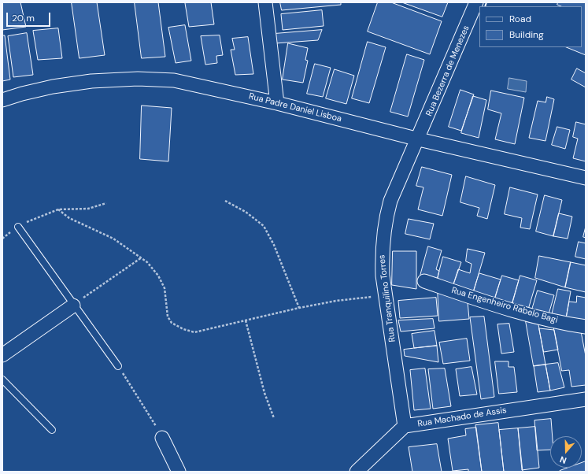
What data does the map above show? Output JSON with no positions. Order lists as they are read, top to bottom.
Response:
{
  "streets": {
    "street": [
      "Rua Bezerra de Menezes",
      "Rua Padre Daniel Lisboa",
      "Rua Tranquilino Torres",
      "Rua Engenheiro Rabelo Bagi",
      "Rua Machado de Assis"
    ]
  },
  "crossings": [
    ["Rua Bezerra de Menezes", "Rua Padre Daniel Lisboa"],
    ["Rua Bezerra de Menezes", "Rua Tranquilino Torres"],
    ["Rua Padre Daniel Lisboa", "Rua Tranquilino Torres"],
    ["Rua Tranquilino Torres", "Rua Machado de Assis"]
  ],
  "legend": ["Road", "Building"],
  "scale_bar": "20 m",
  "north": "bottom"
}
